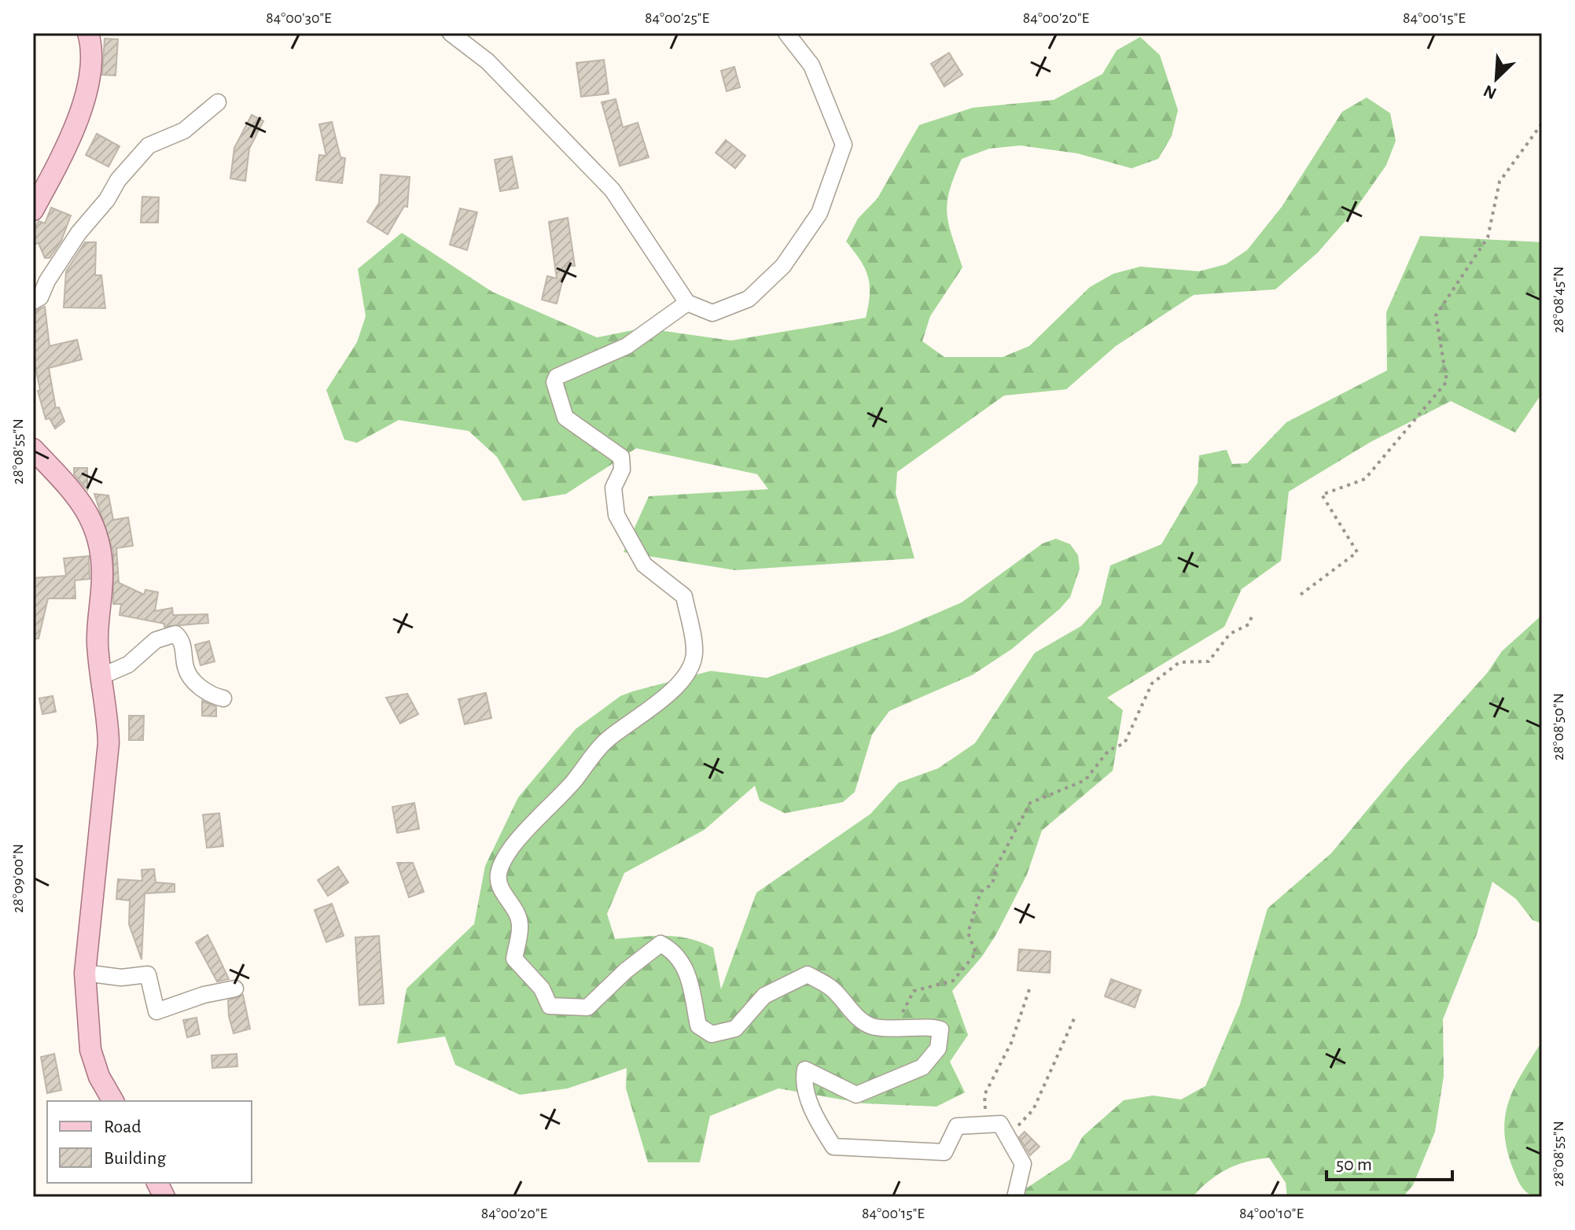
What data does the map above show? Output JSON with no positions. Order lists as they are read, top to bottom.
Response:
{
  "legend": ["Road", "Building"],
  "scale_bar": "50 m",
  "north": "bottom left",
  "coordinates": [
    "84°00'30\"E",
    "84°00'25\"E",
    "84°00'20\"E",
    "84°00'15\"E",
    "28°08'45\"N",
    "28°08'55\"N",
    "28°08'50\"N",
    "28°09'00\"N",
    "84°00'10\"E"
  ]
}
